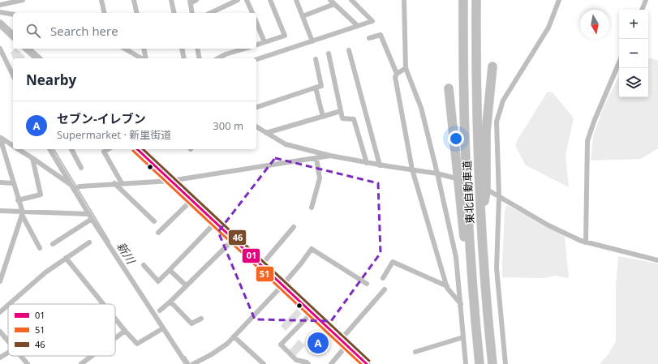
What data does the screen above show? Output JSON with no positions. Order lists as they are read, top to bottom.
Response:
{
  "streets": {
    "highway": ["東北自動車道"]
  },
  "water": ["新川"],
  "lines": ["transit line 01", "transit line 46", "transit line 51"],
  "legend": ["01", "51", "46"],
  "north": "bottom",
  "page": {
    "map_buttons": ["+", "−"],
    "search": "Search here",
    "heading": "Nearby",
    "list": [
      {
        "mark": "A",
        "name": "セブン-イレブン",
        "note": "Supermarket · 新里街道",
        "value": "300 m"
      }
    ],
    "pins": "A"
  }
}
